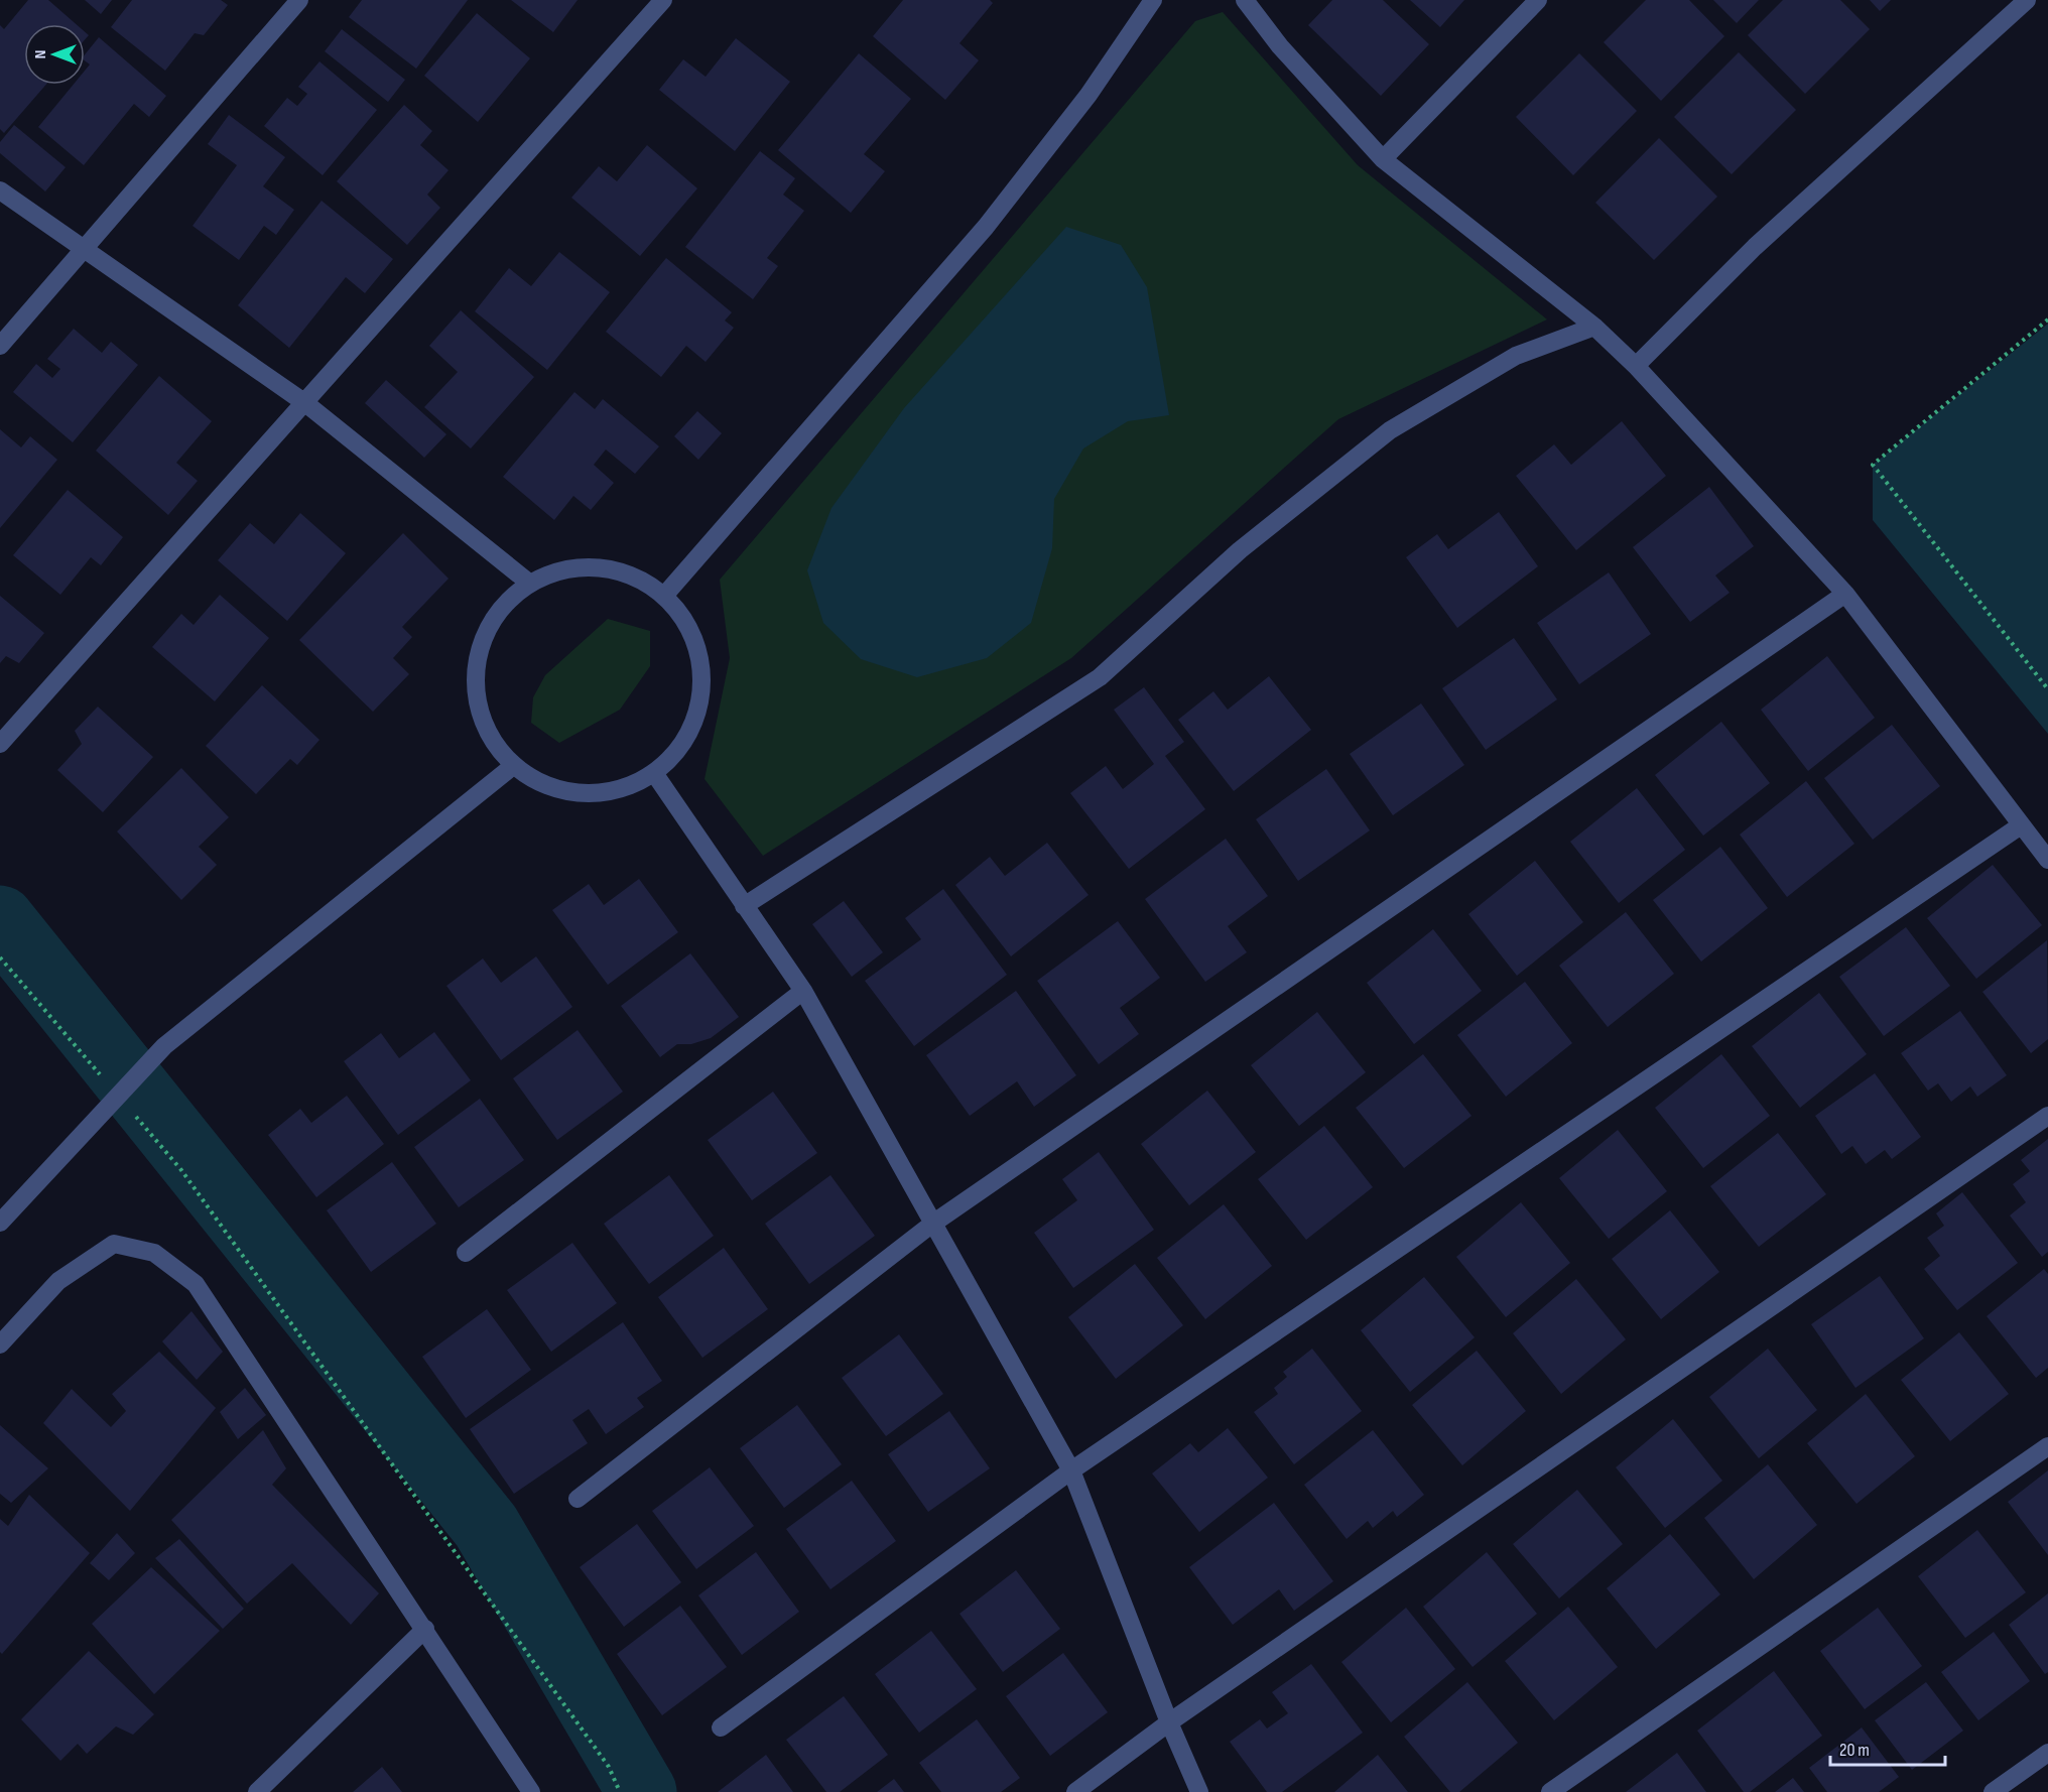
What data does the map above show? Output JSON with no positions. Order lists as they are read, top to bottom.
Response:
{
  "scale_bar": "20 m",
  "north": "left"
}
